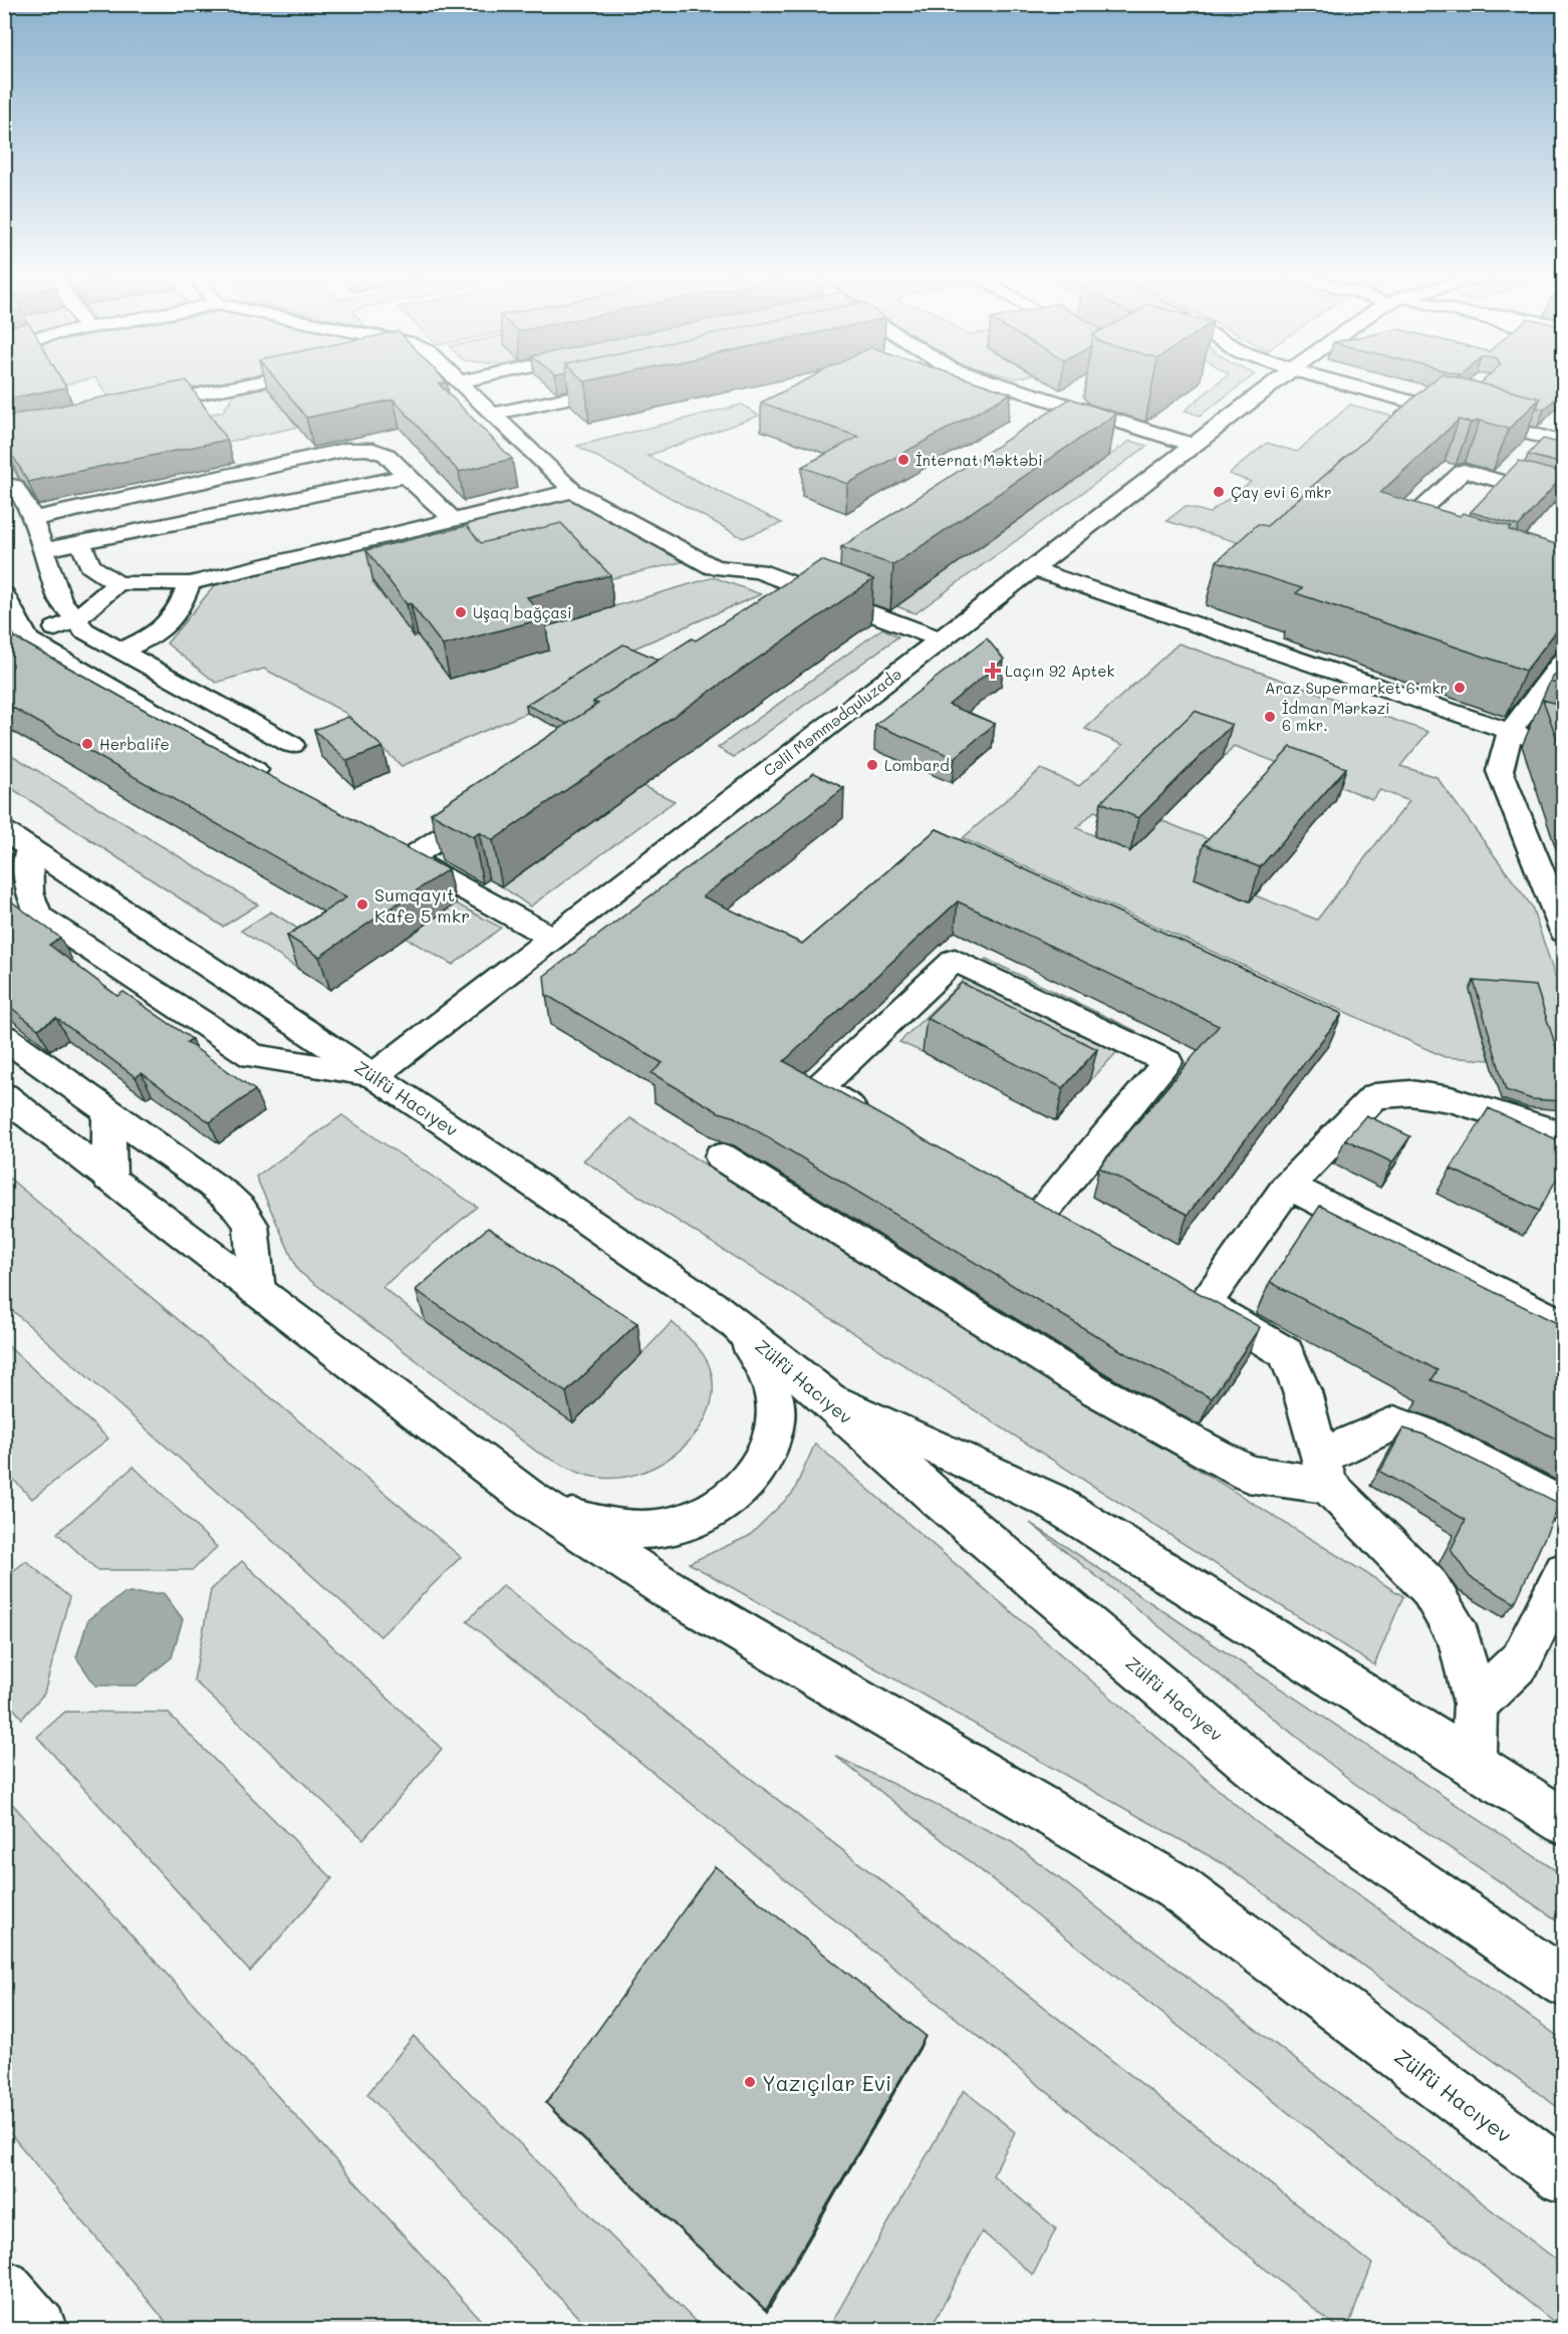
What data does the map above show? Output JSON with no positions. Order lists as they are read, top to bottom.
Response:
{
  "streets": {
    "main road": ["Cəlil Məmmədquluzadə", "Zülfü Hacıyev"]
  },
  "crossings": [
    ["Cəlil Məmmədquluzadə", "Zülfü Hacıyev"]
  ],
  "places": {
    "other": [
      "İnternat Məktəbi",
      "Çay evi 6 mkr",
      "Uşaq bağçasi",
      "Araz Supermarket 6 mkr",
      "İdman Mәrkәzi 6 mkr.",
      "Herbalife",
      "Lombard",
      "Sumqayıt Kafe 5 mkr",
      "Yazıçılar Evi"
    ],
    "health": ["Laçın 92 Aptek"]
  }
}
